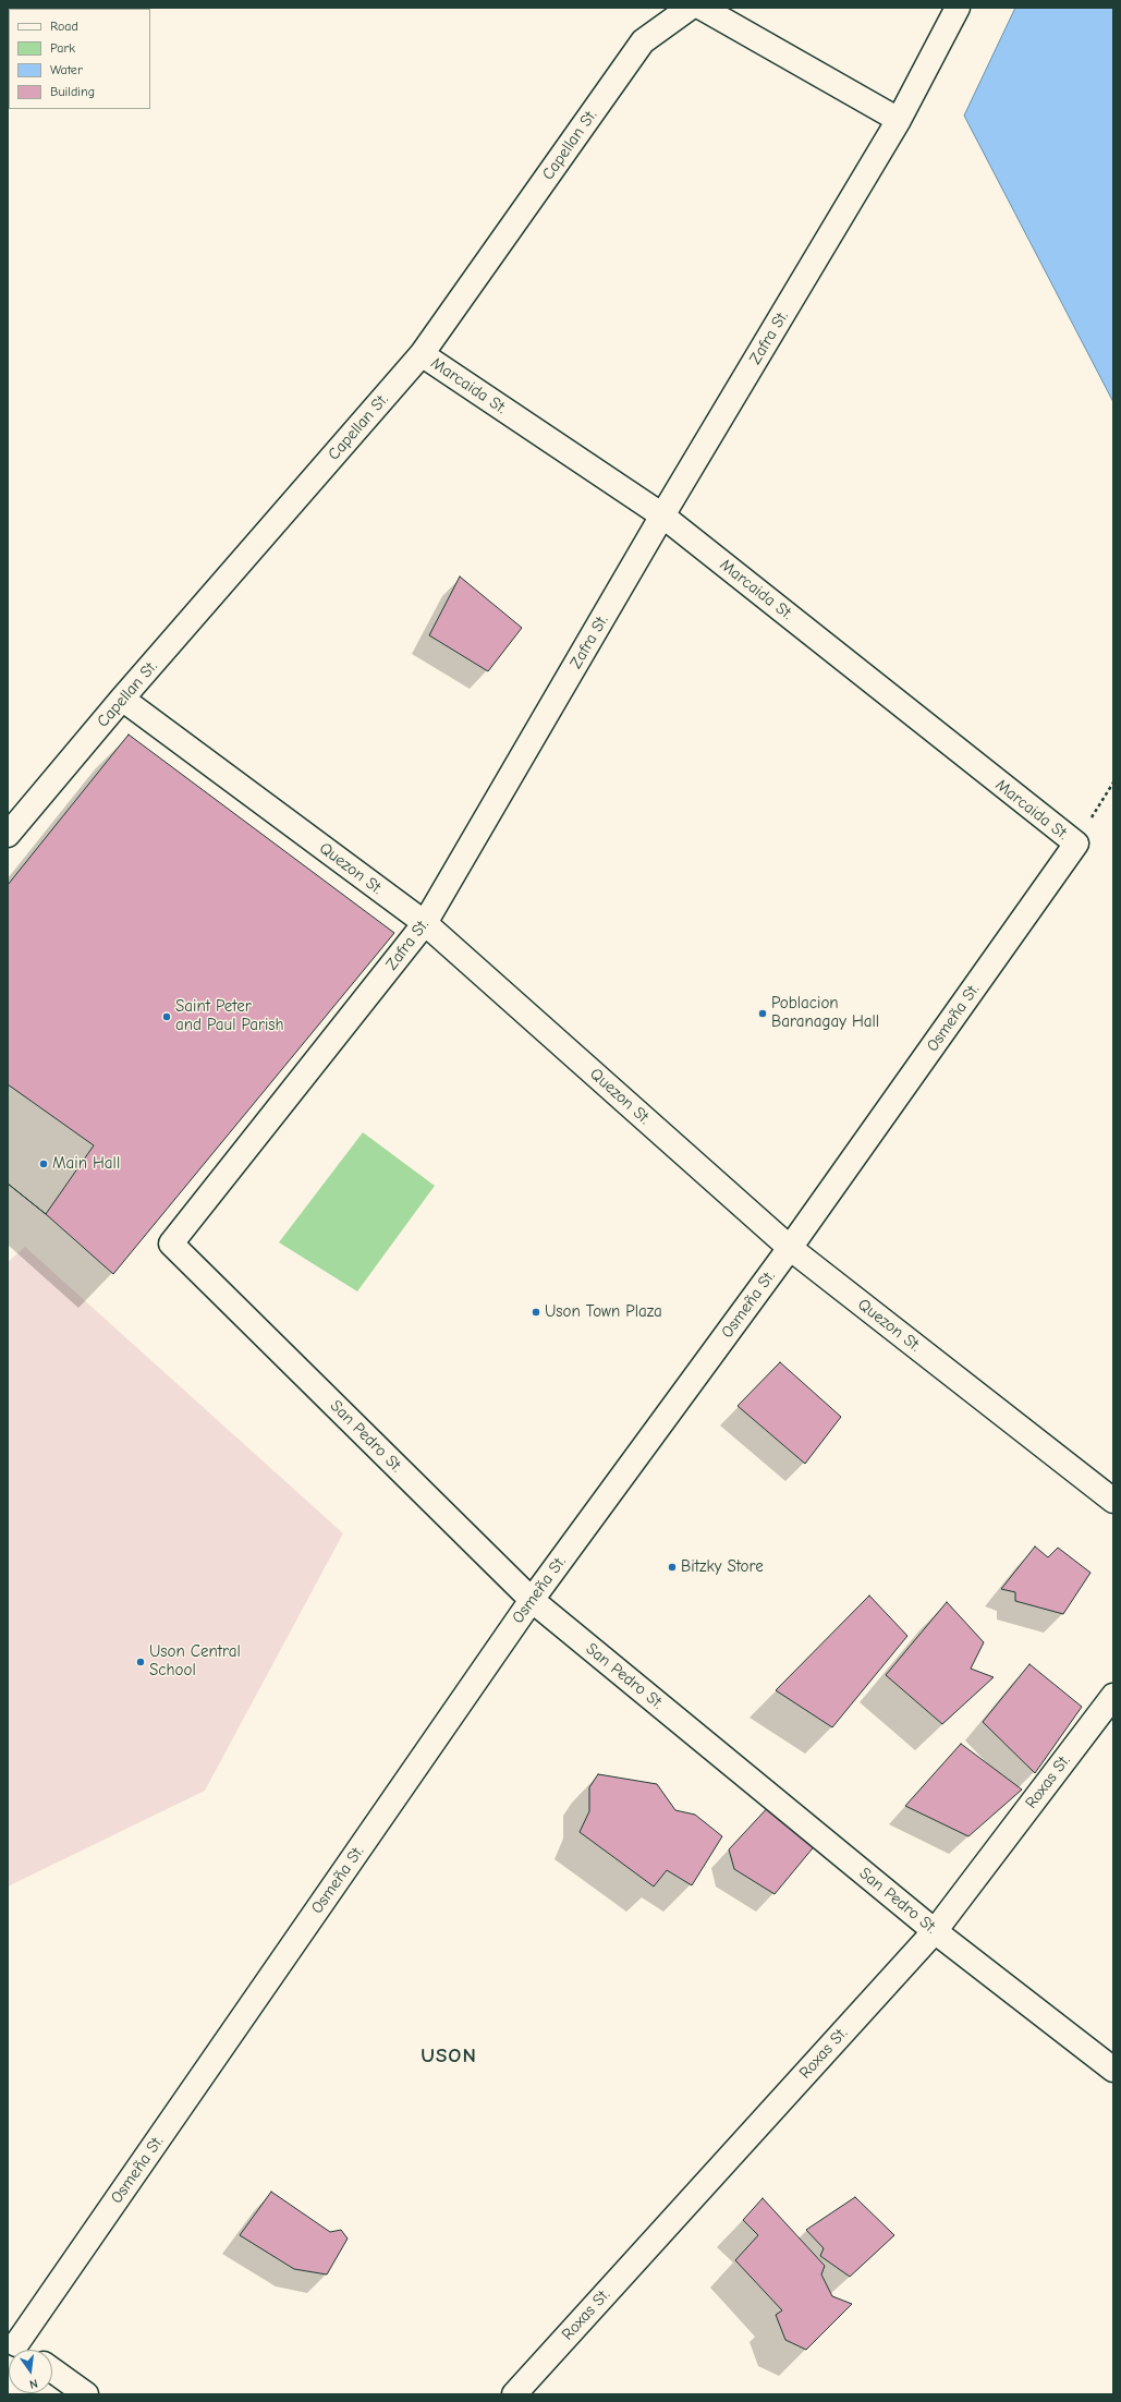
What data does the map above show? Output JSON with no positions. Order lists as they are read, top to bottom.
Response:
{
  "streets": {
    "street": [
      "Capellan St.",
      "Zafra St.",
      "Marcaida St.",
      "Quezon St.",
      "Osmeña St.",
      "San Pedro St.",
      "Roxas St."
    ]
  },
  "crossings": [
    ["Capellan St.", "Marcaida St."],
    ["Capellan St.", "Quezon St."],
    ["Zafra St.", "Marcaida St."],
    ["Zafra St.", "Quezon St."],
    ["Zafra St.", "San Pedro St."],
    ["Marcaida St.", "Osmeña St."],
    ["Quezon St.", "Osmeña St."],
    ["Osmeña St.", "San Pedro St."],
    ["San Pedro St.", "Roxas St."]
  ],
  "districts": ["USON"],
  "places": [
    "Poblacion Baranagay Hall",
    "Saint Peter and Paul Parish",
    "Main Hall",
    "Uson Town Plaza",
    "Bitzky Store",
    "Uson Central School"
  ],
  "legend": [
    "Road",
    "Park",
    "Water",
    "Building"
  ],
  "north": "bottom"
}
